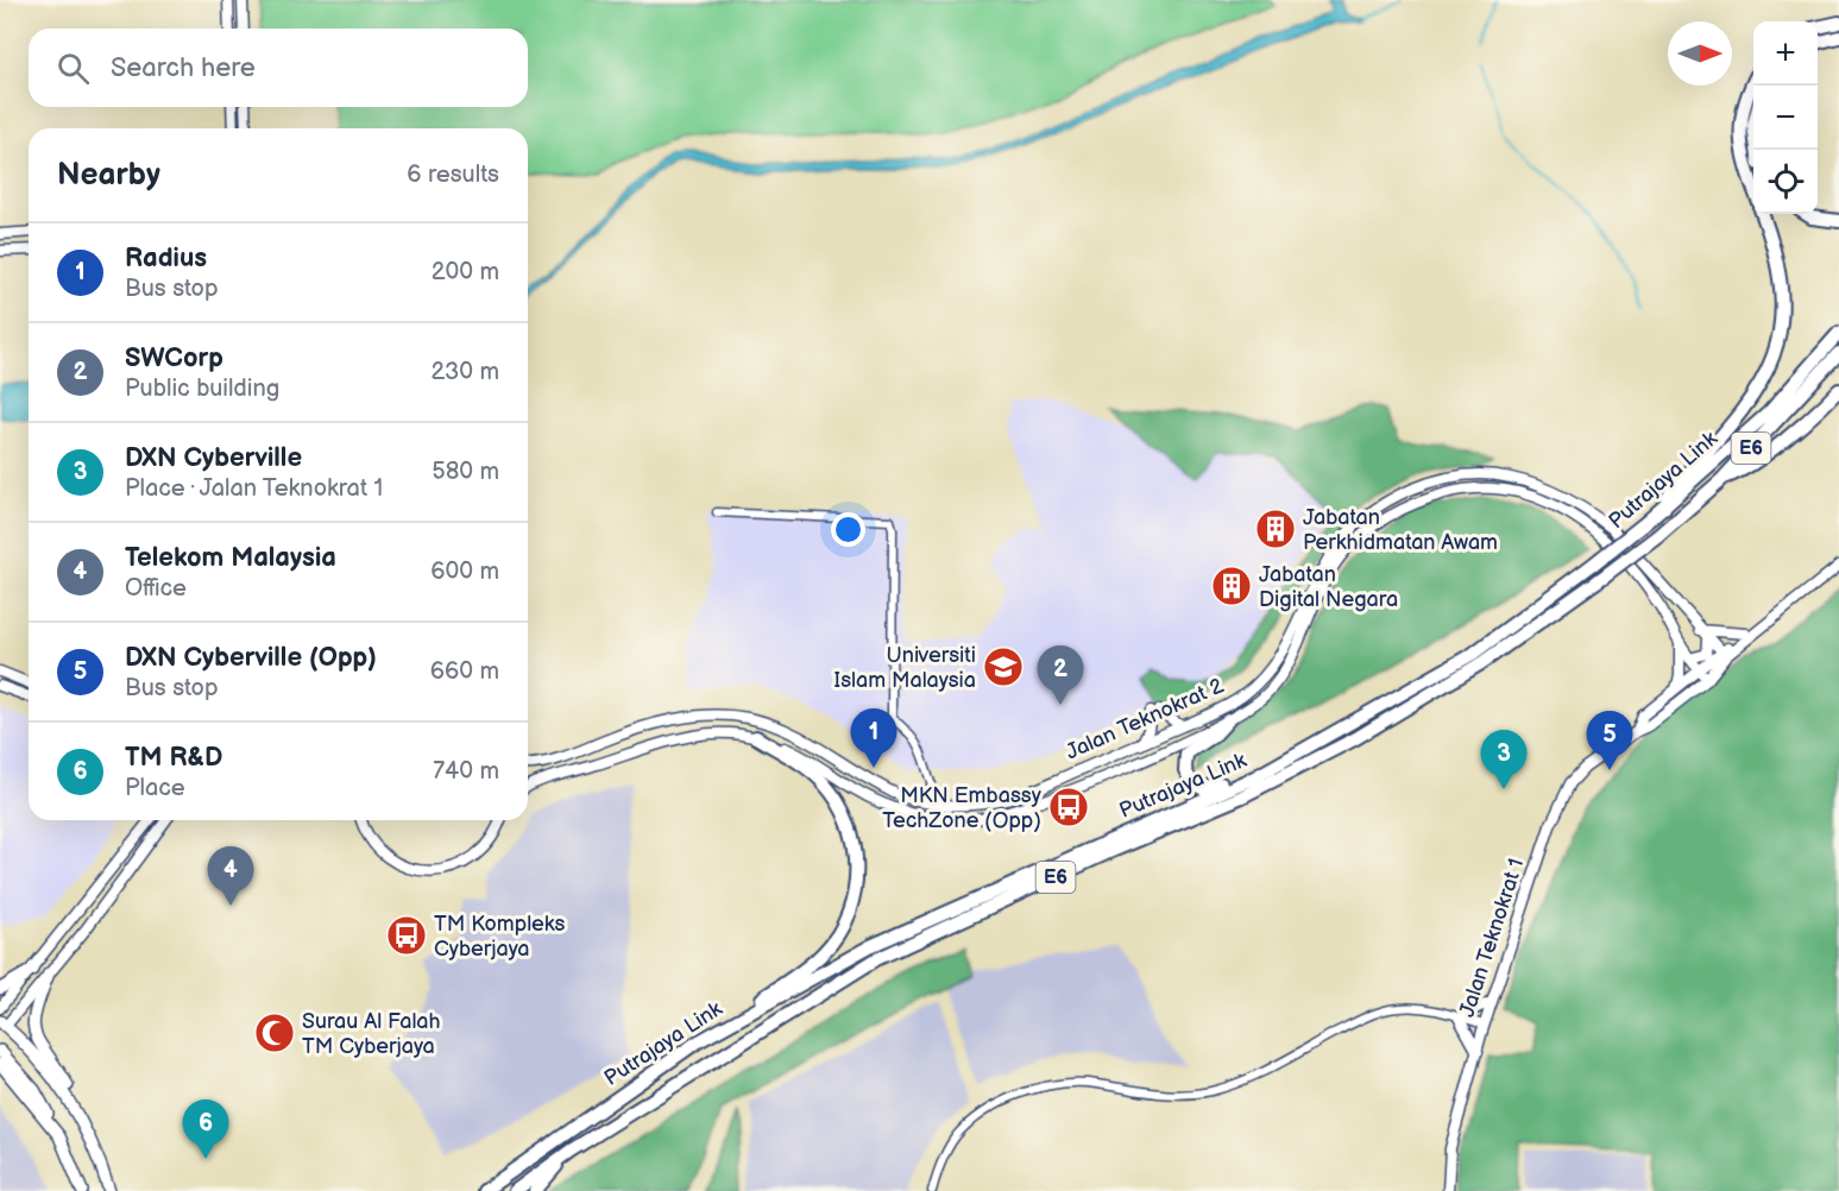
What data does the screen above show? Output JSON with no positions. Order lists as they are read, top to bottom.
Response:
{
  "streets": {
    "highway": ["E6", "Putrajaya Link"],
    "main road": ["Jalan Teknokrat 2", "Jalan Teknokrat 1"]
  },
  "crossings": [
    ["Jalan Teknokrat 2", "Jalan Teknokrat 1"]
  ],
  "places": {
    "building": ["Jabatan Perkhidmatan Awam", "Jabatan Digital Negara"],
    "school or university": ["Universiti Islam Malaysia"],
    "bus stop": ["MKN Embassy TechZone (Opp)", "TM Kompleks Cyberjaya"],
    "mosque": ["Surau Al Falah TM Cyberjaya"]
  },
  "north": "right",
  "page": {
    "map_buttons": ["+", "−"],
    "search": "Search here",
    "heading": ["Nearby", "6 results"],
    "list": [
      {
        "mark": "1",
        "name": "Radius",
        "note": "Bus stop",
        "value": "200 m"
      },
      {
        "mark": "2",
        "name": "SWCorp",
        "note": "Public building",
        "value": "230 m"
      },
      {
        "mark": "3",
        "name": "DXN Cyberville",
        "note": "Place · Jalan Teknokrat 1",
        "value": "580 m"
      },
      {
        "mark": "4",
        "name": "Telekom Malaysia",
        "note": "Office",
        "value": "600 m"
      },
      {
        "mark": "5",
        "name": "DXN Cyberville (Opp)",
        "note": "Bus stop",
        "value": "660 m"
      },
      {
        "mark": "6",
        "name": "TM R&D",
        "note": "Place",
        "value": "740 m"
      }
    ],
    "pins": [
      "2",
      "1",
      "5",
      "3",
      "4",
      "6"
    ]
  }
}
